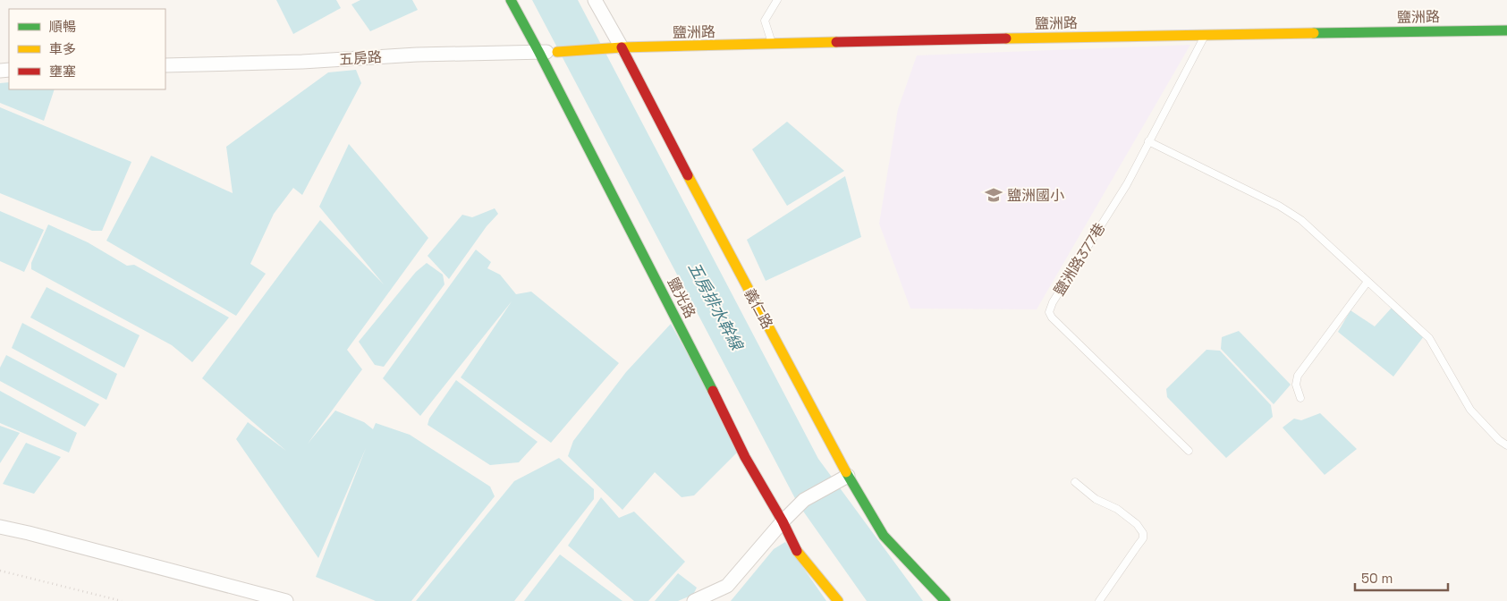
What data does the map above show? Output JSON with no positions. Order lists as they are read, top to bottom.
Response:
{
  "streets": {
    "street": [
      "鹽洲路",
      "五房路",
      "鹽光路",
      "義仁路"
    ],
    "lane": ["鹽洲路377巷"]
  },
  "crossings": [
    ["鹽洲路", "五房路"],
    ["鹽洲路", "鹽洲路377巷"],
    ["鹽洲路", "義仁路"],
    ["五房路", "鹽光路"]
  ],
  "water": ["五房排水幹線"],
  "places": {
    "school or university": ["鹽洲國小"]
  },
  "legend": ["順暢", "車多", "壅塞"],
  "scale_bar": "50 m"
}
